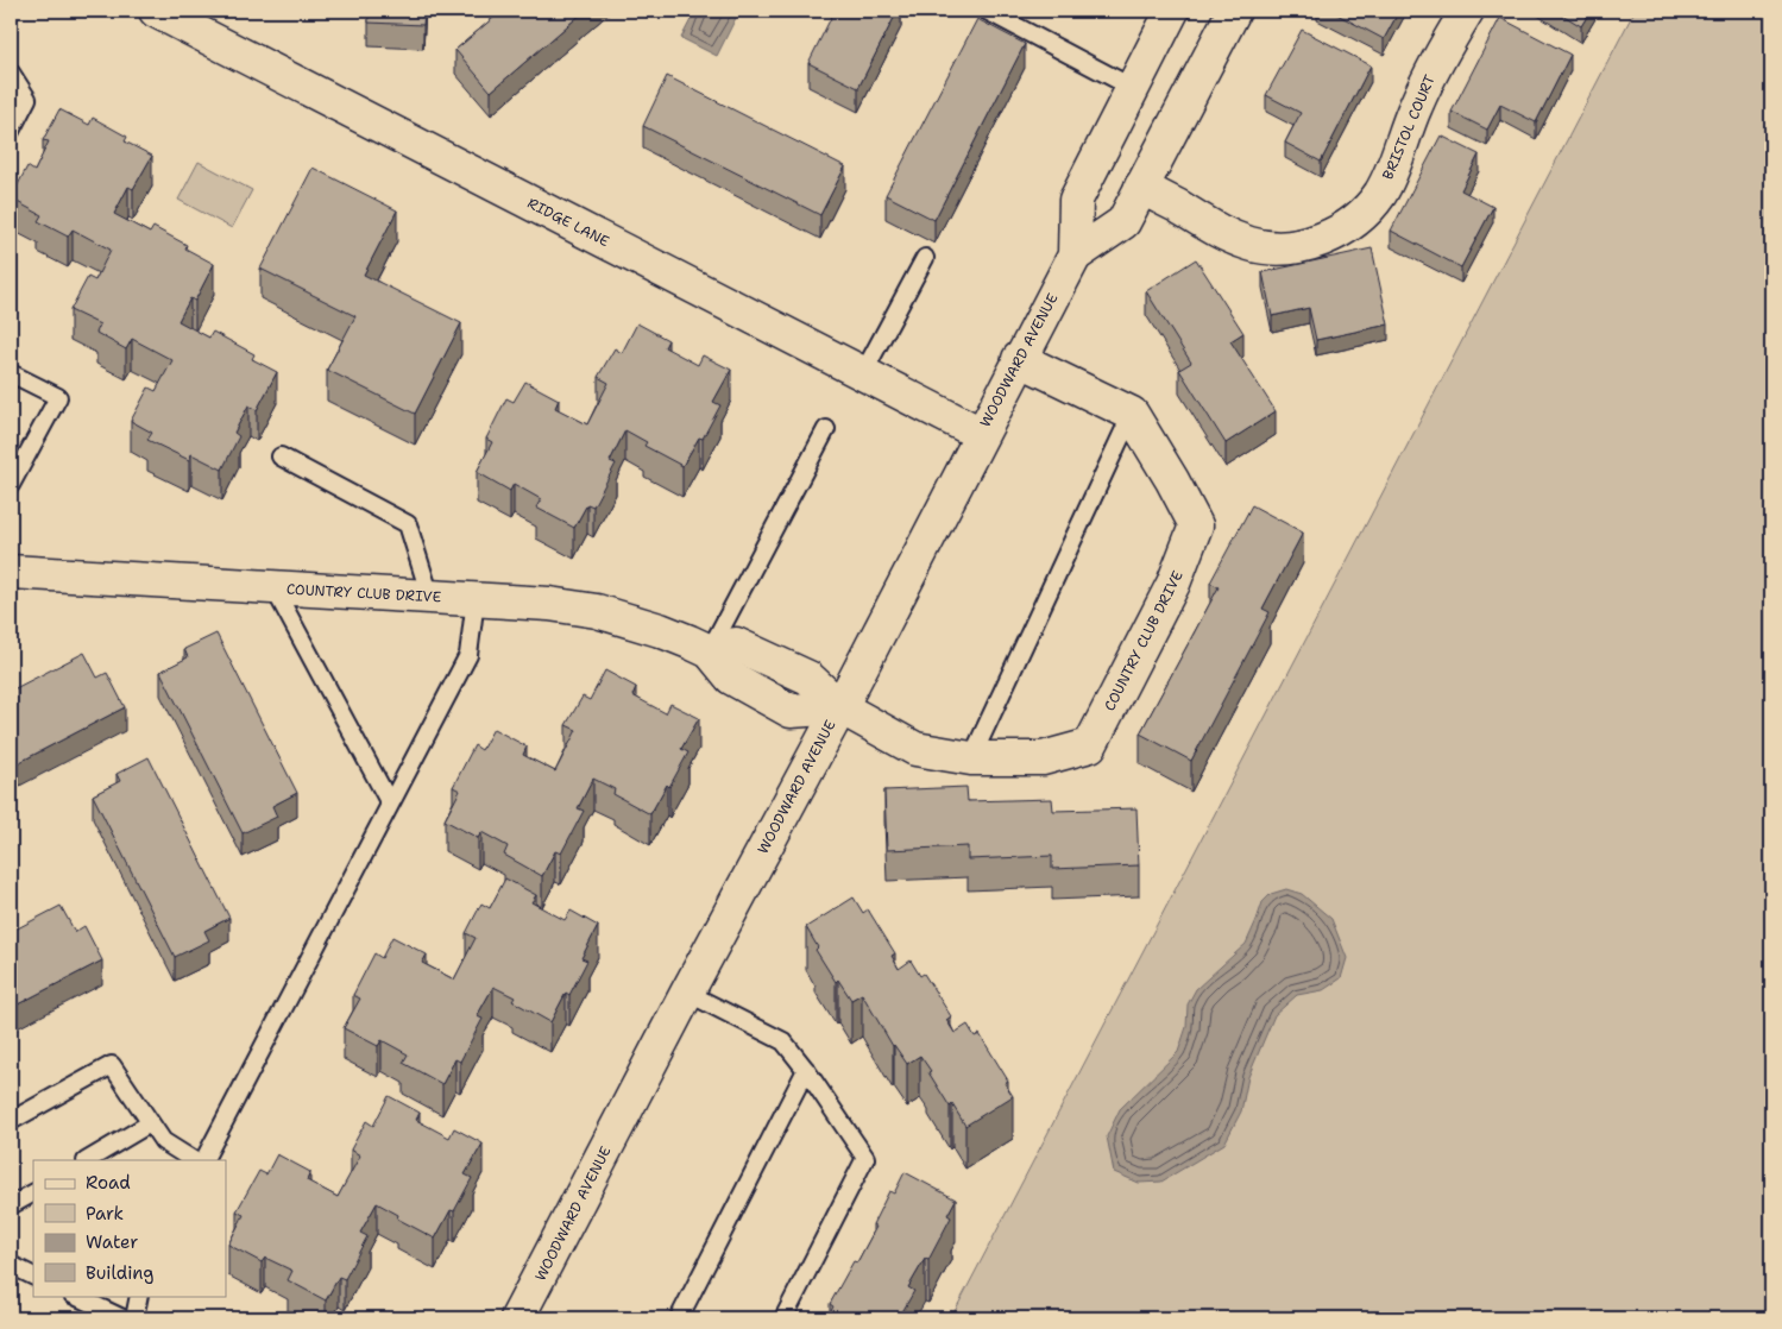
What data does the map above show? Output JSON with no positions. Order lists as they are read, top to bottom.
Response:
{
  "streets": {
    "street": [
      "BRISTOL COURT",
      "RIDGE LANE",
      "WOODWARD AVENUE",
      "COUNTRY CLUB DRIVE"
    ]
  },
  "crossings": [
    ["BRISTOL COURT", "WOODWARD AVENUE"],
    ["RIDGE LANE", "WOODWARD AVENUE"],
    ["WOODWARD AVENUE", "COUNTRY CLUB DRIVE"]
  ],
  "legend": [
    "Road",
    "Park",
    "Water",
    "Building"
  ]
}
